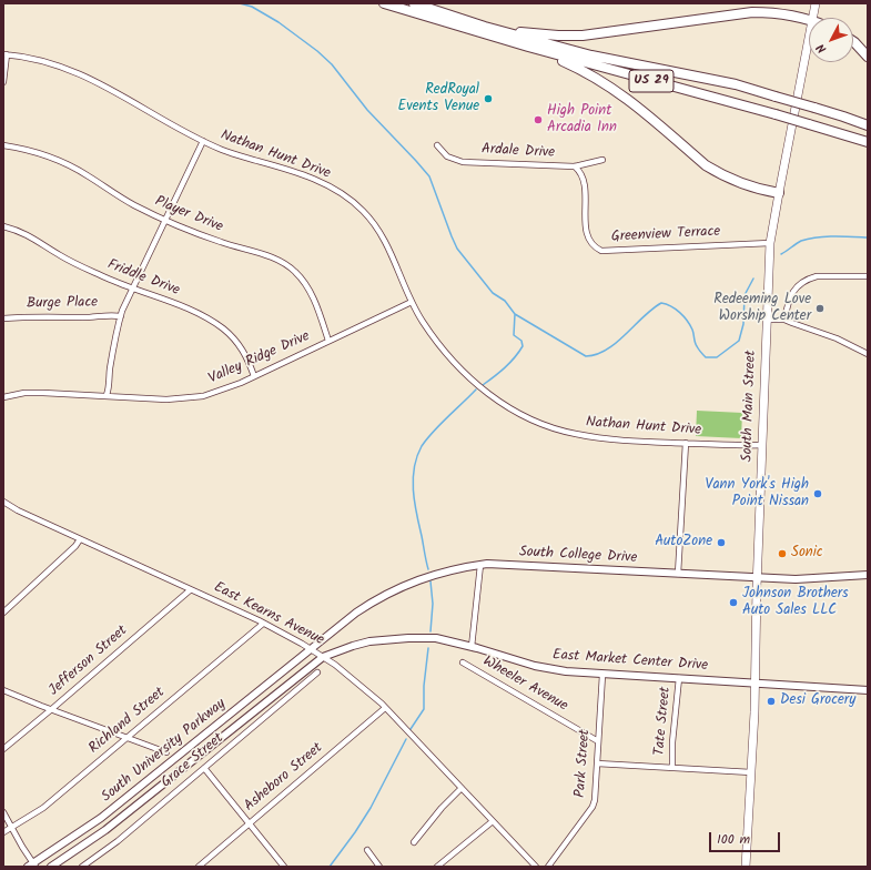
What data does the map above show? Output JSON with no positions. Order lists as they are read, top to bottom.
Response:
{
  "streets": {
    "highway": ["US 29"],
    "main road": [
      "South Main Street",
      "South College Drive",
      "East Market Center Drive",
      "South University Parkway"
    ],
    "street": [
      "Ardale Drive",
      "Nathan Hunt Drive",
      "Player Drive",
      "Greenview Terrace",
      "Friddle Drive",
      "Burge Place",
      "Valley Ridge Drive",
      "East Kearns Avenue",
      "Jefferson Street",
      "Wheeler Avenue",
      "Richland Street",
      "Tate Street",
      "Grace Street",
      "Park Street",
      "Asheboro Street"
    ]
  },
  "crossings": [
    ["Ardale Drive", "Greenview Terrace"],
    ["Nathan Hunt Drive", "Valley Ridge Drive"],
    ["Nathan Hunt Drive", "South Main Street"],
    ["Player Drive", "Valley Ridge Drive"],
    ["Greenview Terrace", "South Main Street"],
    ["Friddle Drive", "Valley Ridge Drive"],
    ["South Main Street", "South College Drive"],
    ["South Main Street", "East Market Center Drive"],
    ["South College Drive", "East Kearns Avenue"],
    ["South College Drive", "South University Parkway"],
    ["East Kearns Avenue", "Jefferson Street"],
    ["East Kearns Avenue", "East Market Center Drive"],
    ["East Kearns Avenue", "Richland Street"],
    ["East Kearns Avenue", "South University Parkway"],
    ["East Kearns Avenue", "Asheboro Street"],
    ["East Market Center Drive", "Tate Street"],
    ["East Market Center Drive", "South University Parkway"],
    ["East Market Center Drive", "Park Street"],
    ["Wheeler Avenue", "Park Street"]
  ],
  "places": [
    "RedRoyal Events Venue",
    "High Point Arcadia Inn",
    "Redeeming Love Worship Center",
    "Vann York's High Point Nissan",
    "AutoZone",
    "Sonic",
    "Johnson Brothers Auto Sales LLC",
    "Desi Grocery"
  ],
  "scale_bar": "100 m",
  "north": "bottom left"
}
